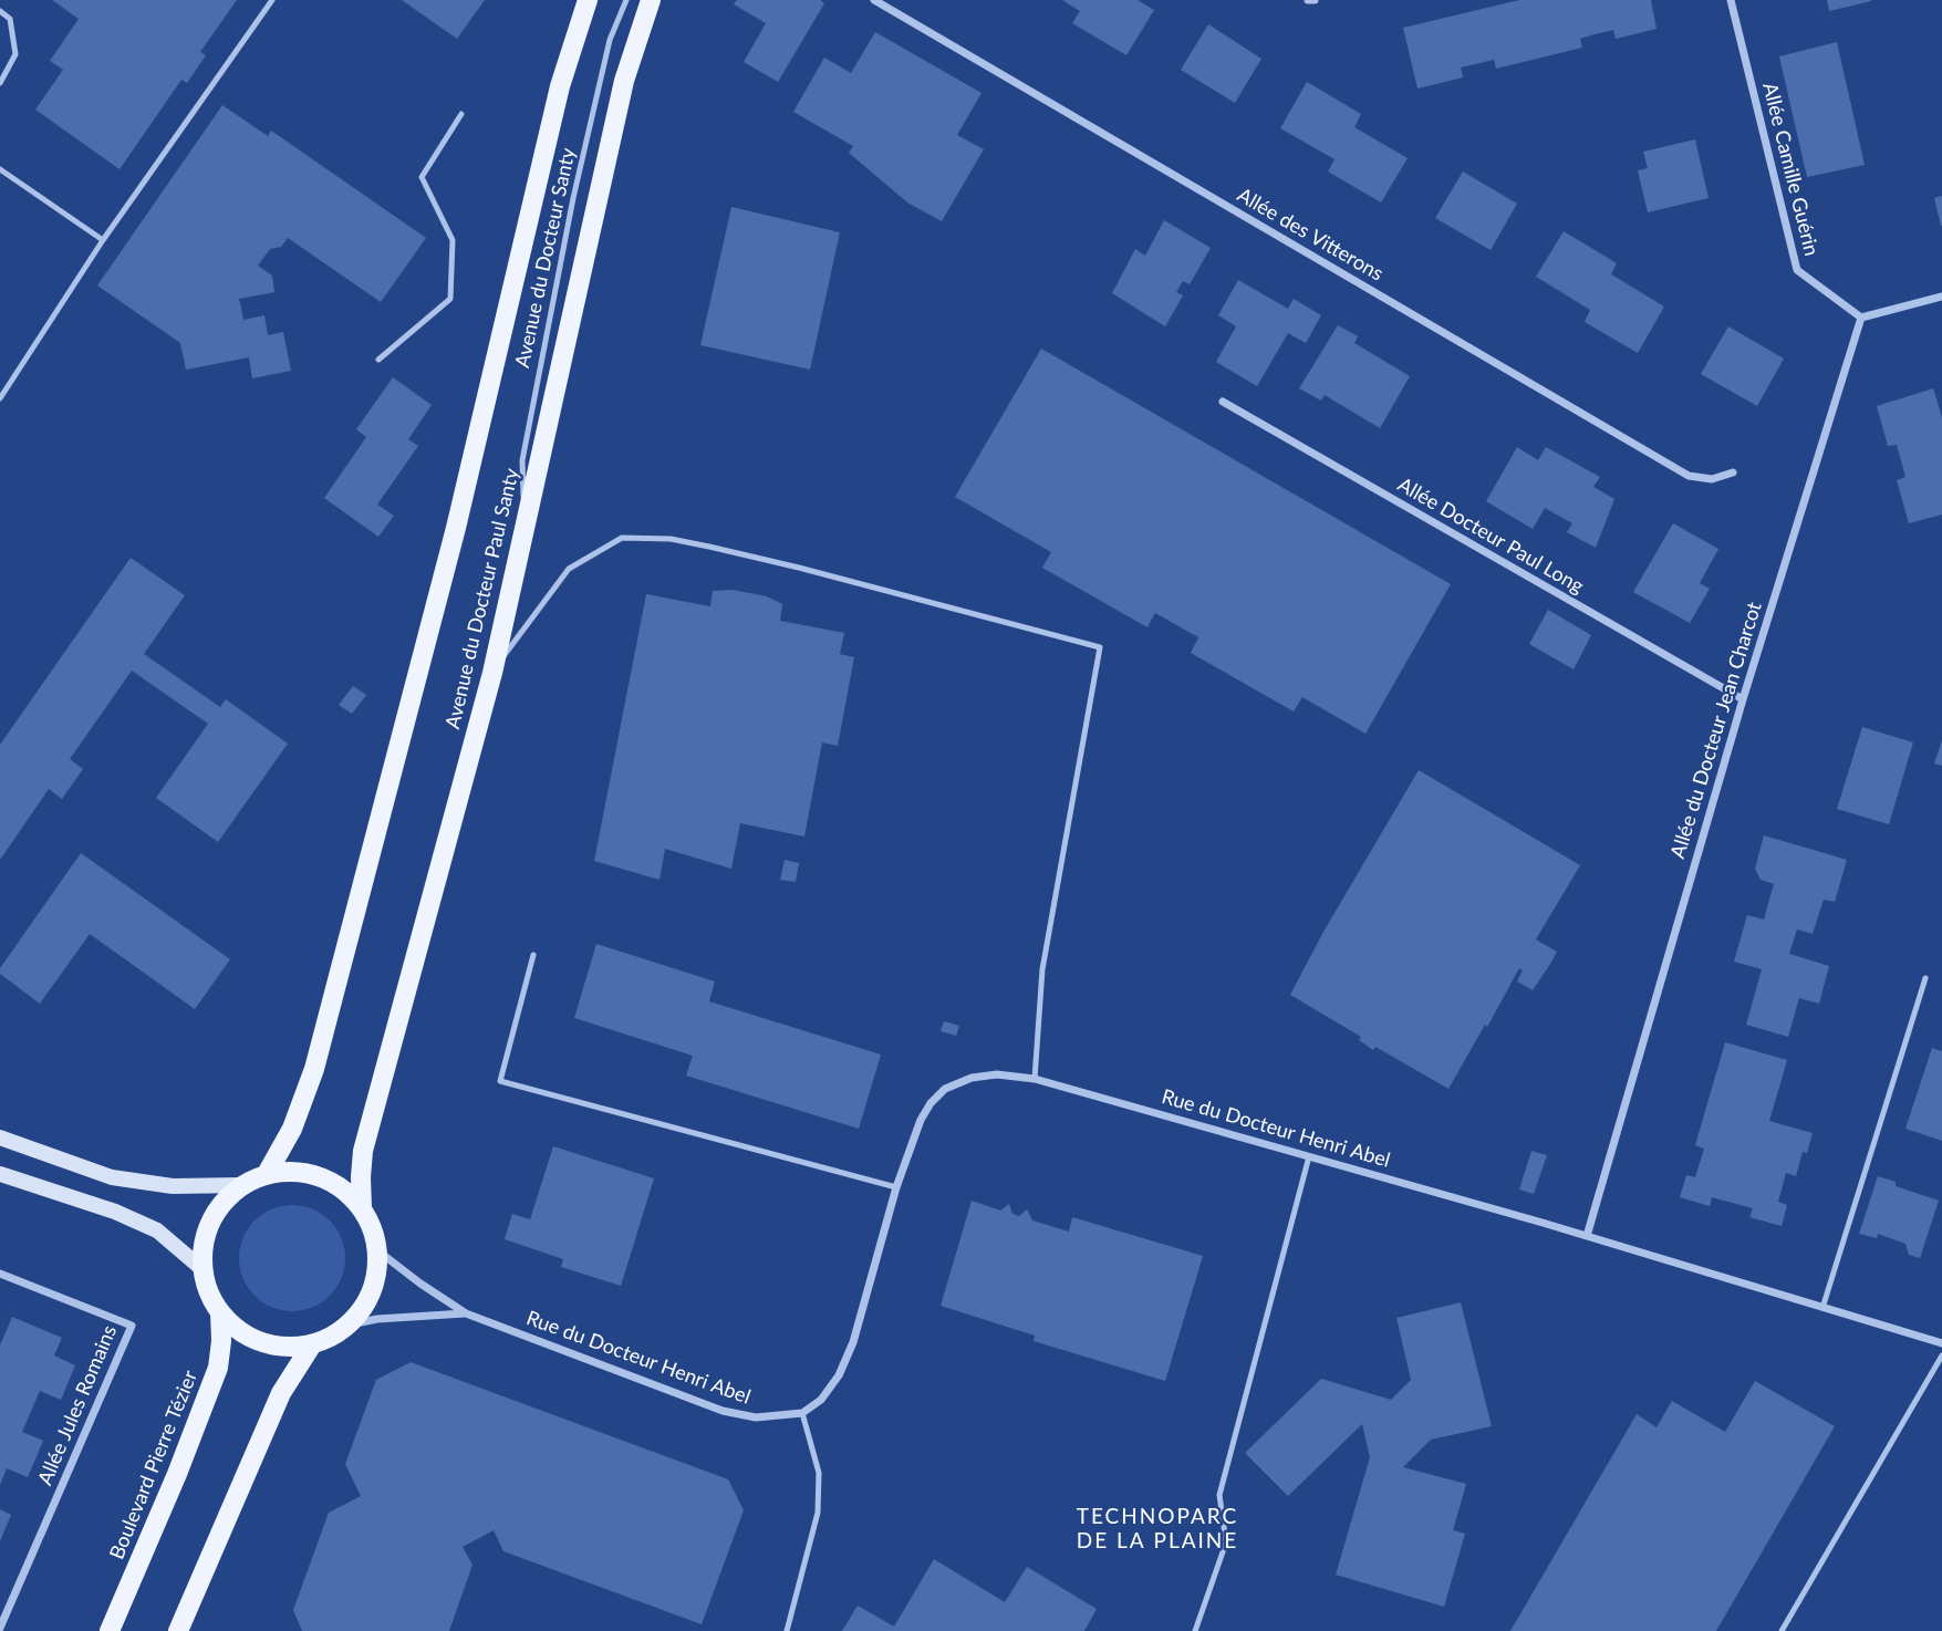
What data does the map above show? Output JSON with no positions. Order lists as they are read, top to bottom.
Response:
{
  "streets": {
    "main road": ["Avenue du Docteur Paul Santy", "Boulevard Pierre Tézier"],
    "street": [
      "Allée Camille Guérin",
      "Allée des Vitterons",
      "Allée Docteur Paul Long",
      "Allée du Docteur Jean Charcot",
      "Rue du Docteur Henri Abel",
      "Allée Jules Romains"
    ],
    "lane": ["Avenue du Docteur Santy"]
  },
  "crossings": [
    ["Allée Camille Guérin", "Allée du Docteur Jean Charcot"],
    ["Avenue du Docteur Santy", "Avenue du Docteur Paul Santy"],
    ["Allée Docteur Paul Long", "Allée du Docteur Jean Charcot"],
    ["Avenue du Docteur Paul Santy", "Rue du Docteur Henri Abel"],
    ["Avenue du Docteur Paul Santy", "Boulevard Pierre Tézier"],
    ["Allée du Docteur Jean Charcot", "Rue du Docteur Henri Abel"],
    ["Rue du Docteur Henri Abel", "Boulevard Pierre Tézier"]
  ],
  "districts": ["TECHNOPARC DE LA PLAINE"]
}
